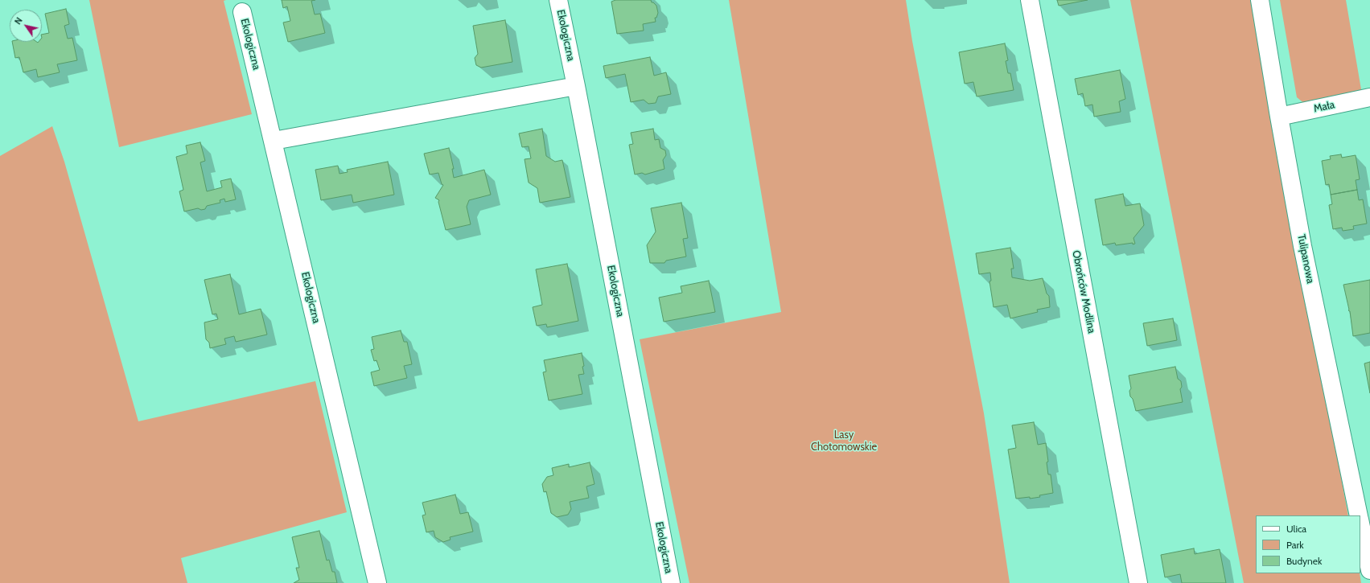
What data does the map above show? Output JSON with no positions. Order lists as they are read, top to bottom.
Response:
{
  "streets": {
    "street": [
      "Ekologiczna",
      "Mała",
      "Tulipanowa",
      "Obrońców Modlina"
    ]
  },
  "crossings": [
    ["Mała", "Tulipanowa"]
  ],
  "parks": ["Lasy Chotomowskie"],
  "legend": ["Ulica", "Park", "Budynek"],
  "north": "top left"
}
